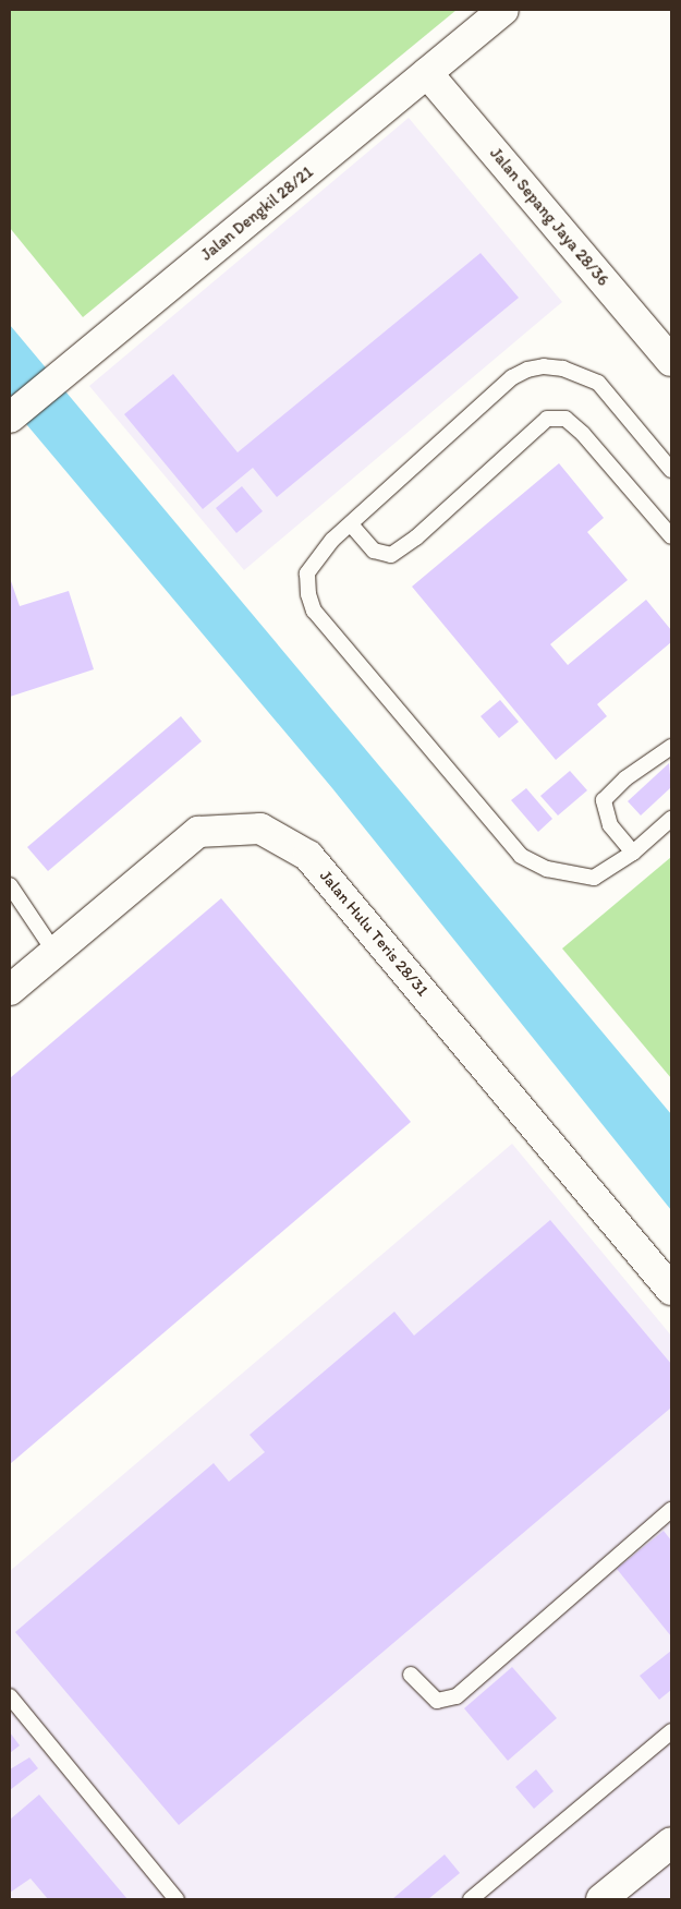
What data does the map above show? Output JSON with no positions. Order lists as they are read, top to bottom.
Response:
{
  "streets": {
    "street": ["Jalan Dengkil 28/21", "Jalan Sepang Jaya 28/36", "Jalan Hulu Teris 28/31"]
  },
  "crossings": [
    ["Jalan Dengkil 28/21", "Jalan Sepang Jaya 28/36"]
  ]
}
